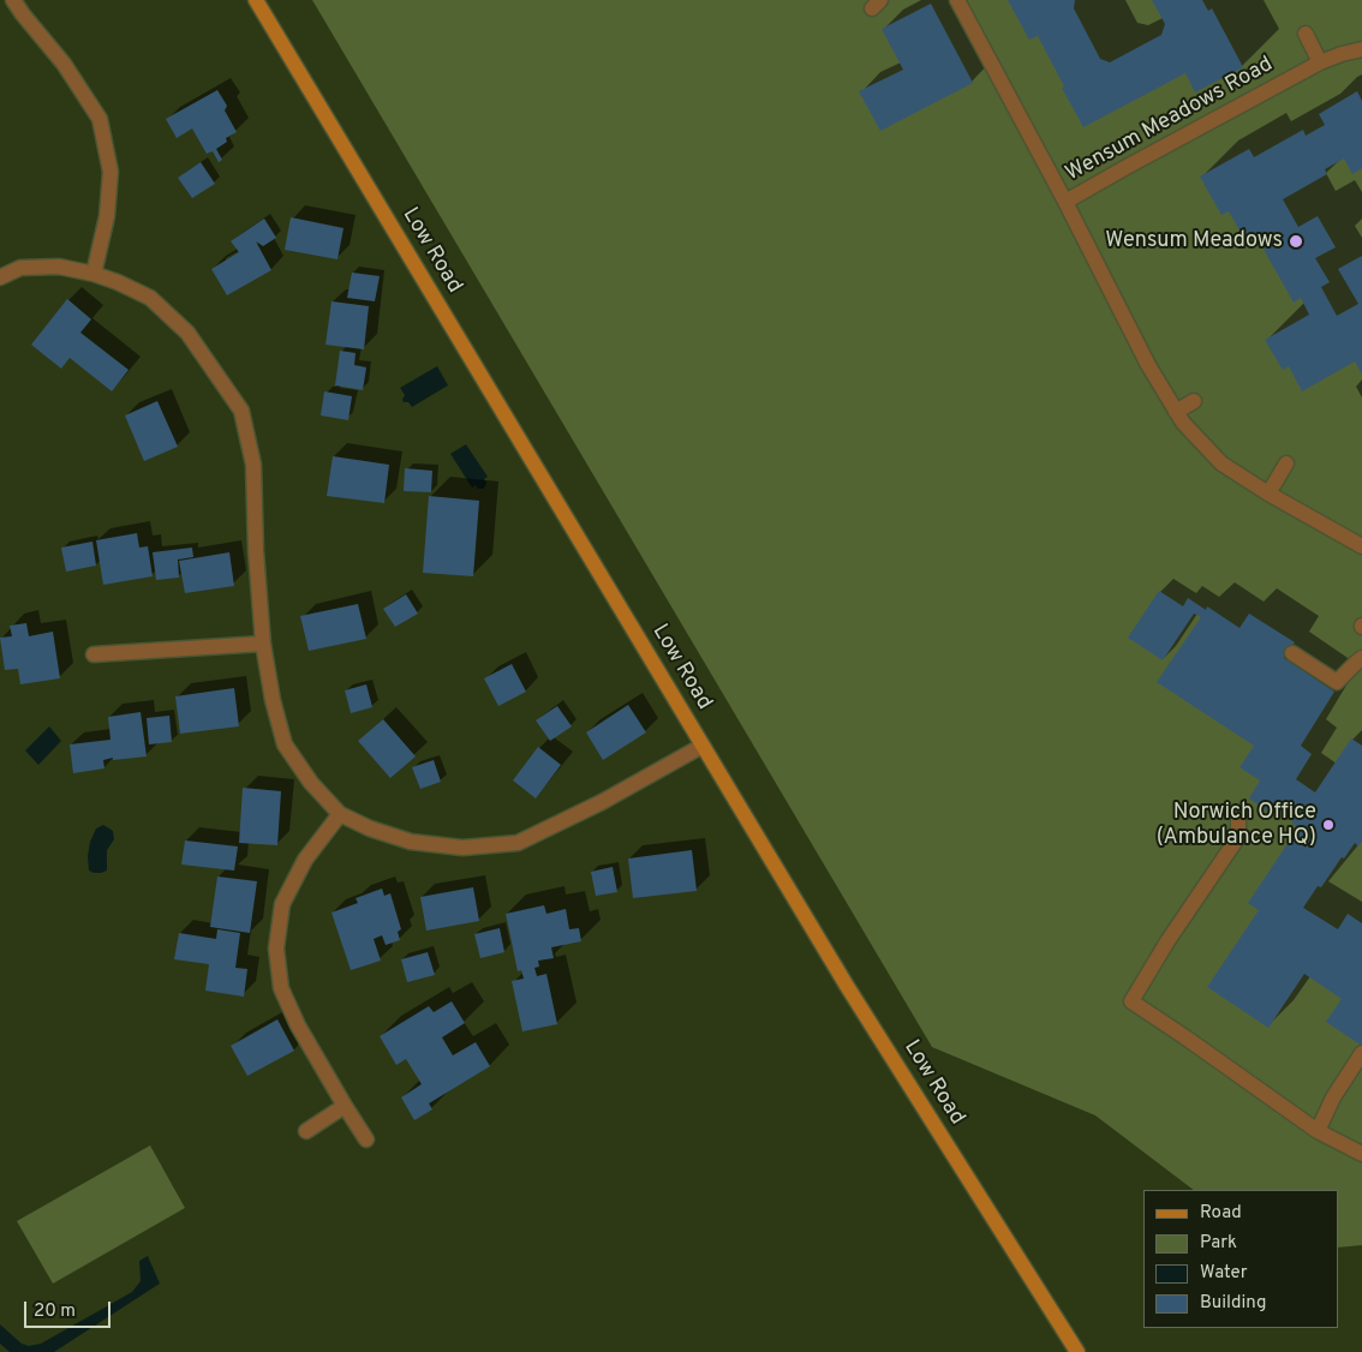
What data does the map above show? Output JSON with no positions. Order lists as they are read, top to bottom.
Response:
{
  "streets": {
    "street": ["Wensum Meadows Road", "Low Road"]
  },
  "places": ["Wensum Meadows", "Norwich Office (Ambulance HQ)"],
  "legend": [
    "Road",
    "Park",
    "Water",
    "Building"
  ],
  "scale_bar": "20 m"
}
